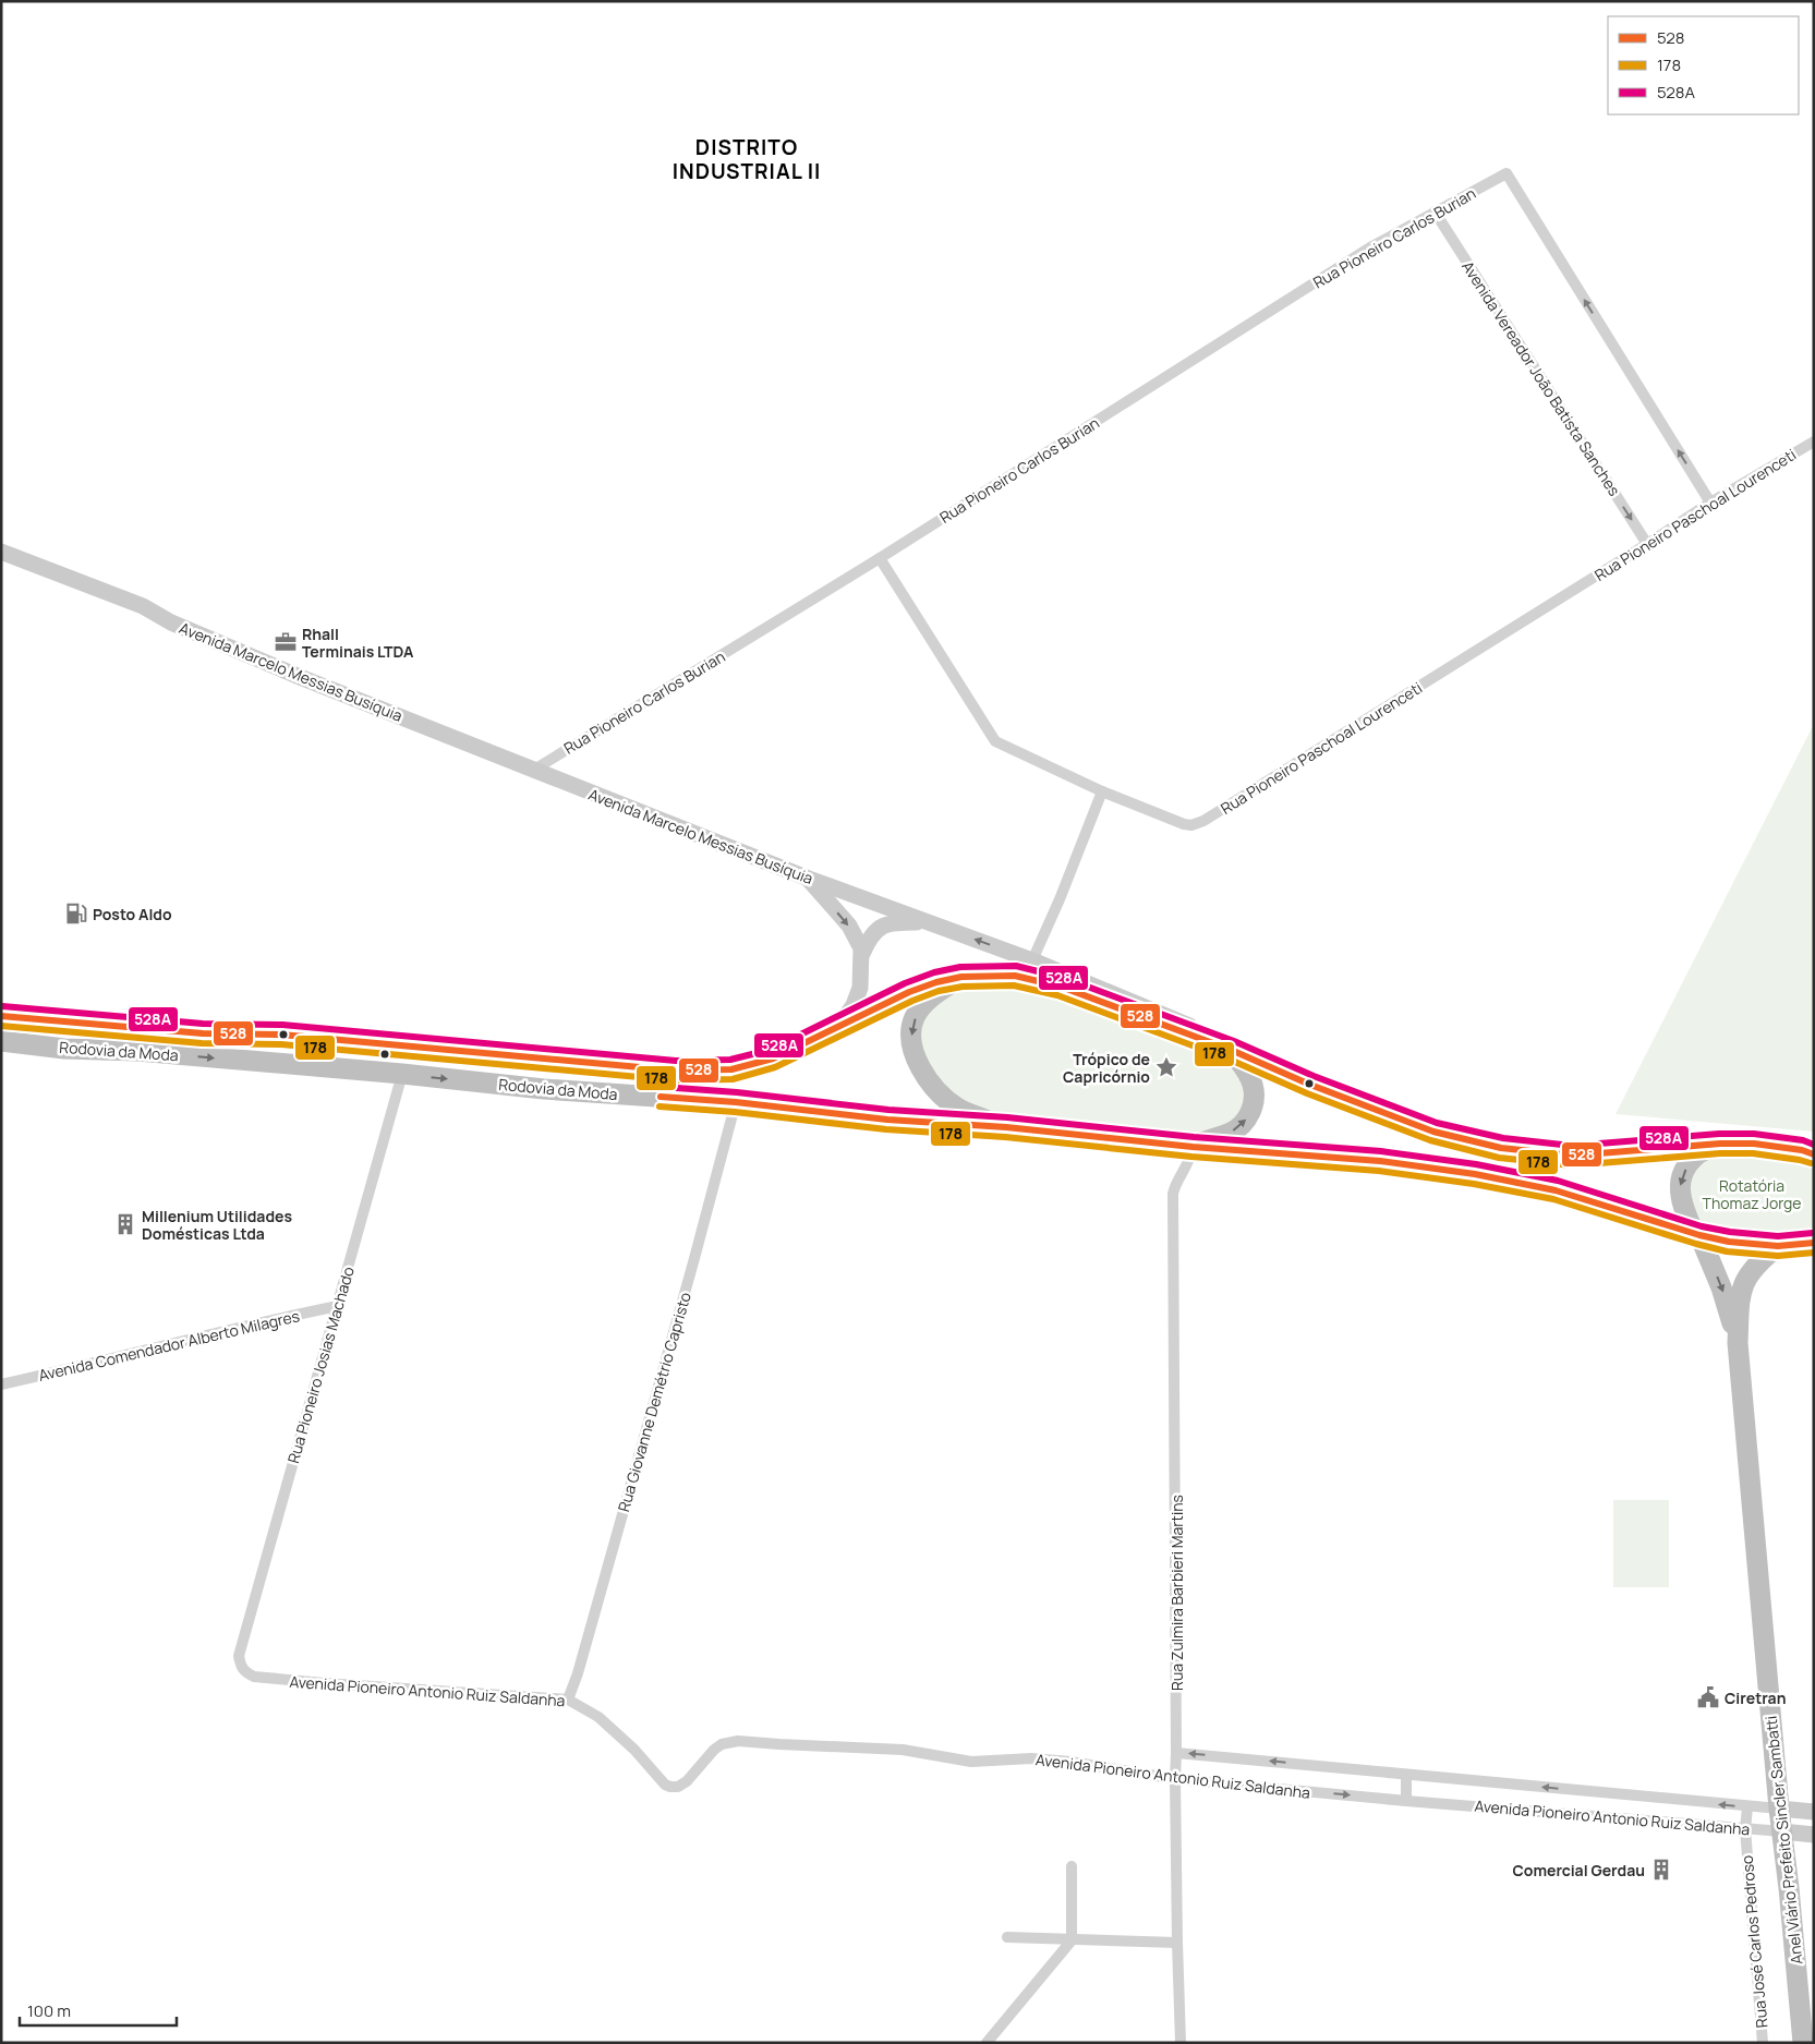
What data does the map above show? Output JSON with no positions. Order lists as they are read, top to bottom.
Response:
{
  "streets": {
    "highway": ["Rodovia da Moda", "Anel Viário Prefeito Sincler Sambatti"],
    "street": [
      "Rua Pioneiro Carlos Burian",
      "Avenida Vereador João Batista Sanches",
      "Rua Pioneiro Paschoal Lourenceti",
      "Avenida Marcelo Messias Busíquia",
      "Avenida Comendador Alberto Milagres",
      "Rua Pioneiro Josias Machado",
      "Rua Giovanne Demétrio Capristo",
      "Rua Zulmira Barbieri Martins",
      "Avenida Pioneiro Antonio Ruiz Saldanha",
      "Rua José Carlos Pedroso"
    ]
  },
  "crossings": [
    ["Rua Pioneiro Carlos Burian", "Avenida Vereador João Batista Sanches"],
    ["Rua Pioneiro Carlos Burian", "Rua Pioneiro Paschoal Lourenceti"],
    ["Rua Pioneiro Carlos Burian", "Avenida Marcelo Messias Busíquia"],
    ["Avenida Vereador João Batista Sanches", "Rua Pioneiro Paschoal Lourenceti"],
    ["Avenida Marcelo Messias Busíquia", "Rodovia da Moda"],
    ["Rodovia da Moda", "Rua Pioneiro Josias Machado"],
    ["Rodovia da Moda", "Rua Giovanne Demétrio Capristo"],
    ["Rodovia da Moda", "Rua Zulmira Barbieri Martins"],
    ["Rodovia da Moda", "Anel Viário Prefeito Sincler Sambatti"],
    ["Avenida Comendador Alberto Milagres", "Rua Pioneiro Josias Machado"],
    ["Rua Pioneiro Josias Machado", "Avenida Pioneiro Antonio Ruiz Saldanha"],
    ["Rua Giovanne Demétrio Capristo", "Avenida Pioneiro Antonio Ruiz Saldanha"],
    ["Rua Zulmira Barbieri Martins", "Avenida Pioneiro Antonio Ruiz Saldanha"],
    ["Avenida Pioneiro Antonio Ruiz Saldanha", "Anel Viário Prefeito Sincler Sambatti"],
    ["Avenida Pioneiro Antonio Ruiz Saldanha", "Rua José Carlos Pedroso"]
  ],
  "one_way": ["Avenida Vereador João Batista Sanches"],
  "districts": ["DISTRITO INDUSTRIAL II"],
  "parks": ["Rotatória Thomaz Jorge"],
  "places": {
    "office": ["Rhall Terminais LTDA"],
    "fuel station": ["Posto Aldo"],
    "place": ["Trópico de Capricórnio"],
    "building": ["Millenium Utilidades Domésticas Ltda", "Comercial Gerdau"],
    "public building": ["Ciretran"]
  },
  "lines": ["transit line 528A", "transit line 528", "transit line 178"],
  "legend": ["528", "178", "528A"],
  "scale_bar": "100 m"
}
